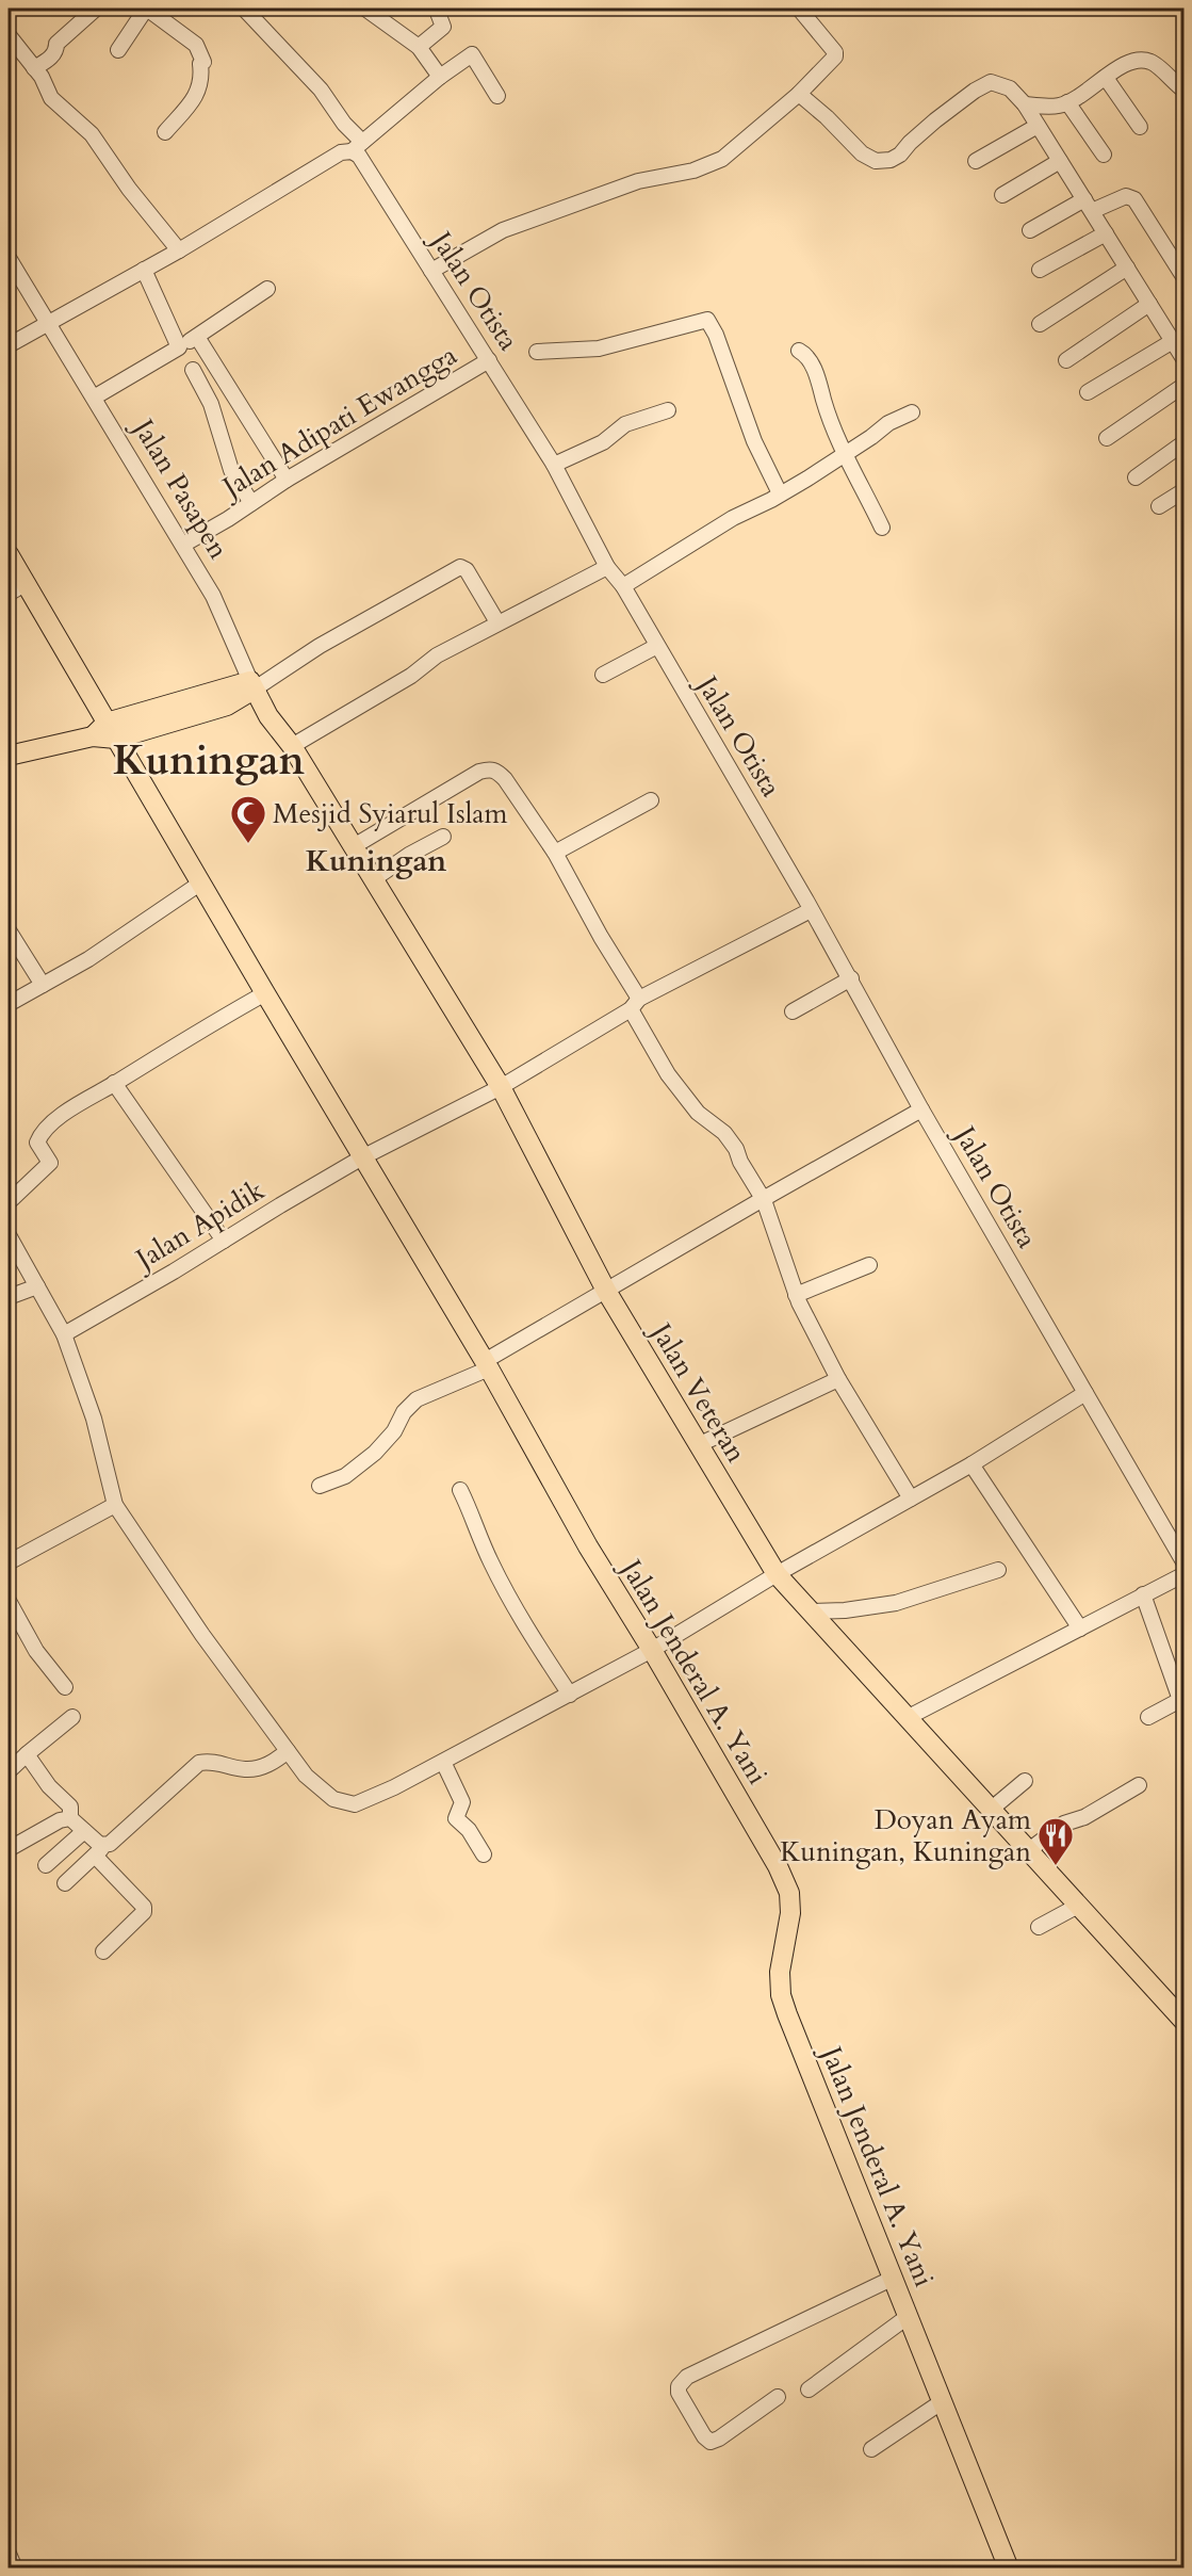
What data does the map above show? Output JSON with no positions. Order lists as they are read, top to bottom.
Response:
{
  "streets": {
    "main road": ["Jalan Veteran", "Jalan Jenderal A. Yani"],
    "street": [
      "Jalan Otista",
      "Jalan Adipati Ewangga",
      "Jalan Pasapen",
      "Jalan Apidik"
    ]
  },
  "crossings": [
    ["Jalan Otista", "Jalan Adipati Ewangga"],
    ["Jalan Otista", "Jalan Apidik"],
    ["Jalan Adipati Ewangga", "Jalan Pasapen"],
    ["Jalan Pasapen", "Jalan Veteran"],
    ["Jalan Apidik", "Jalan Veteran"],
    ["Jalan Apidik", "Jalan Jenderal A. Yani"]
  ],
  "districts": ["Kuningan", "Kuningan"],
  "places": {
    "mosque": ["Mesjid Syiarul Islam"],
    "restaurant": ["Doyan Ayam Kuningan, Kuningan"]
  }
}
